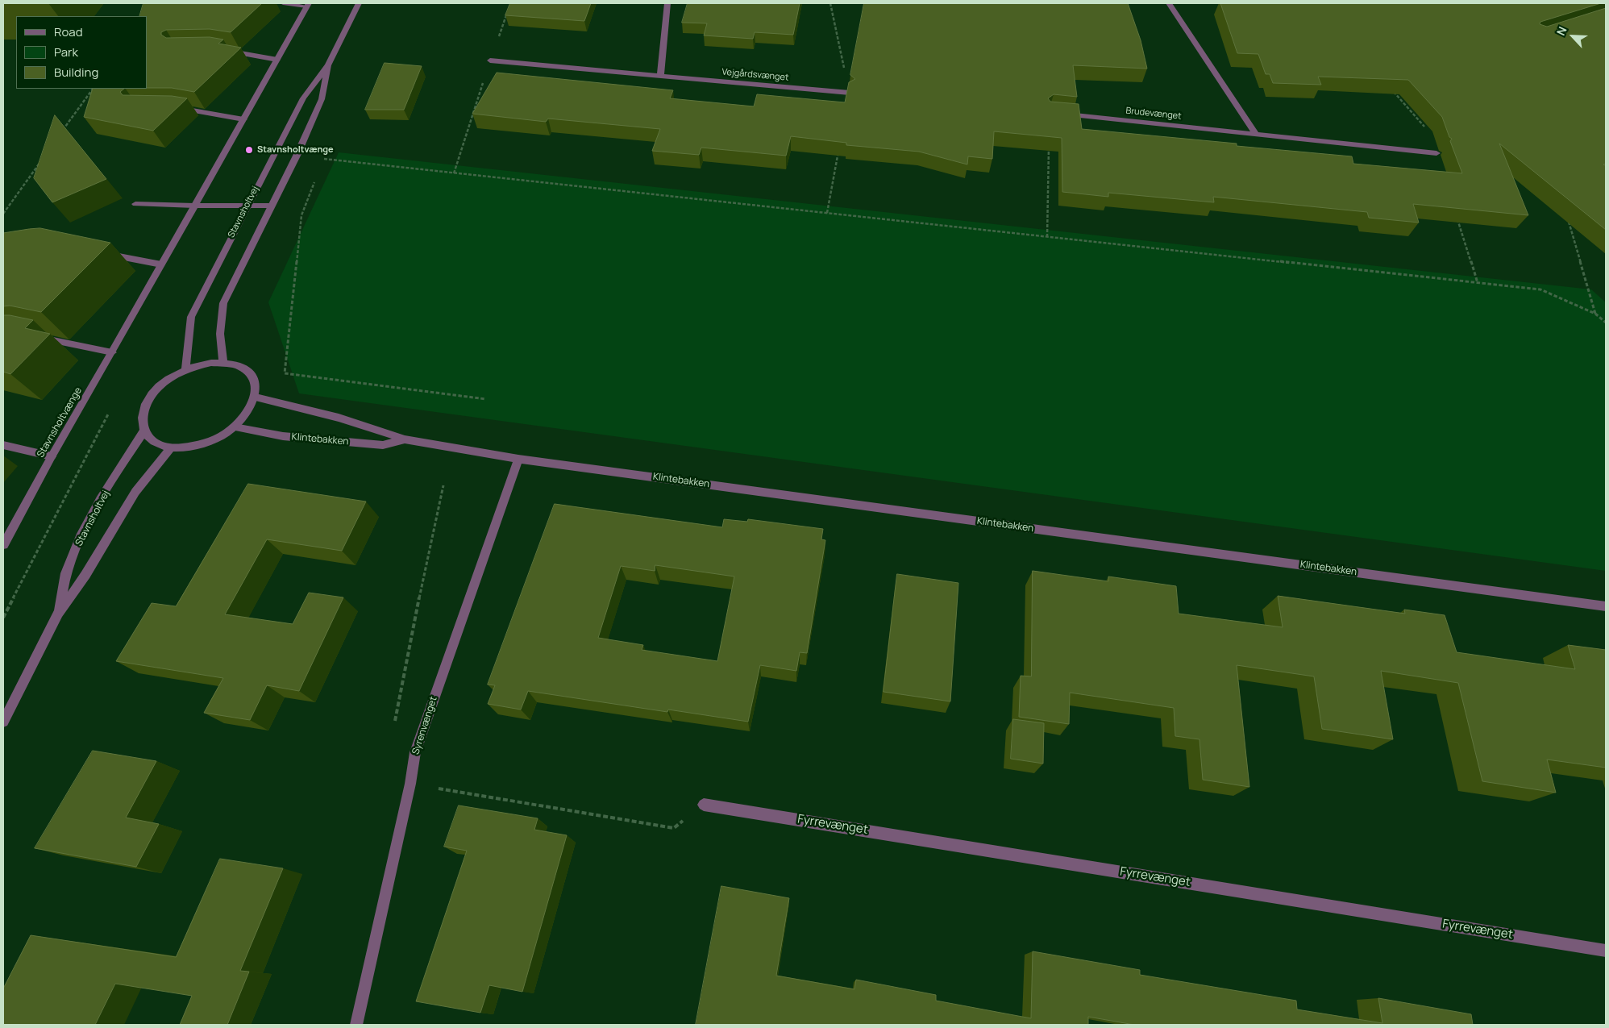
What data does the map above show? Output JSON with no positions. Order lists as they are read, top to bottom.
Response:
{
  "streets": {
    "street": [
      "Vejgårdsvænget",
      "Brudevænget",
      "Stavnsholtvej",
      "Stavnsholtvænge",
      "Klintebakken",
      "Syrenvænget",
      "Fyrrevænget"
    ]
  },
  "crossings": [
    ["Stavnsholtvej", "Klintebakken"],
    ["Klintebakken", "Syrenvænget"]
  ],
  "places": ["Stavnsholtvænge"],
  "legend": ["Road", "Park", "Building"],
  "north": "top left"
}
